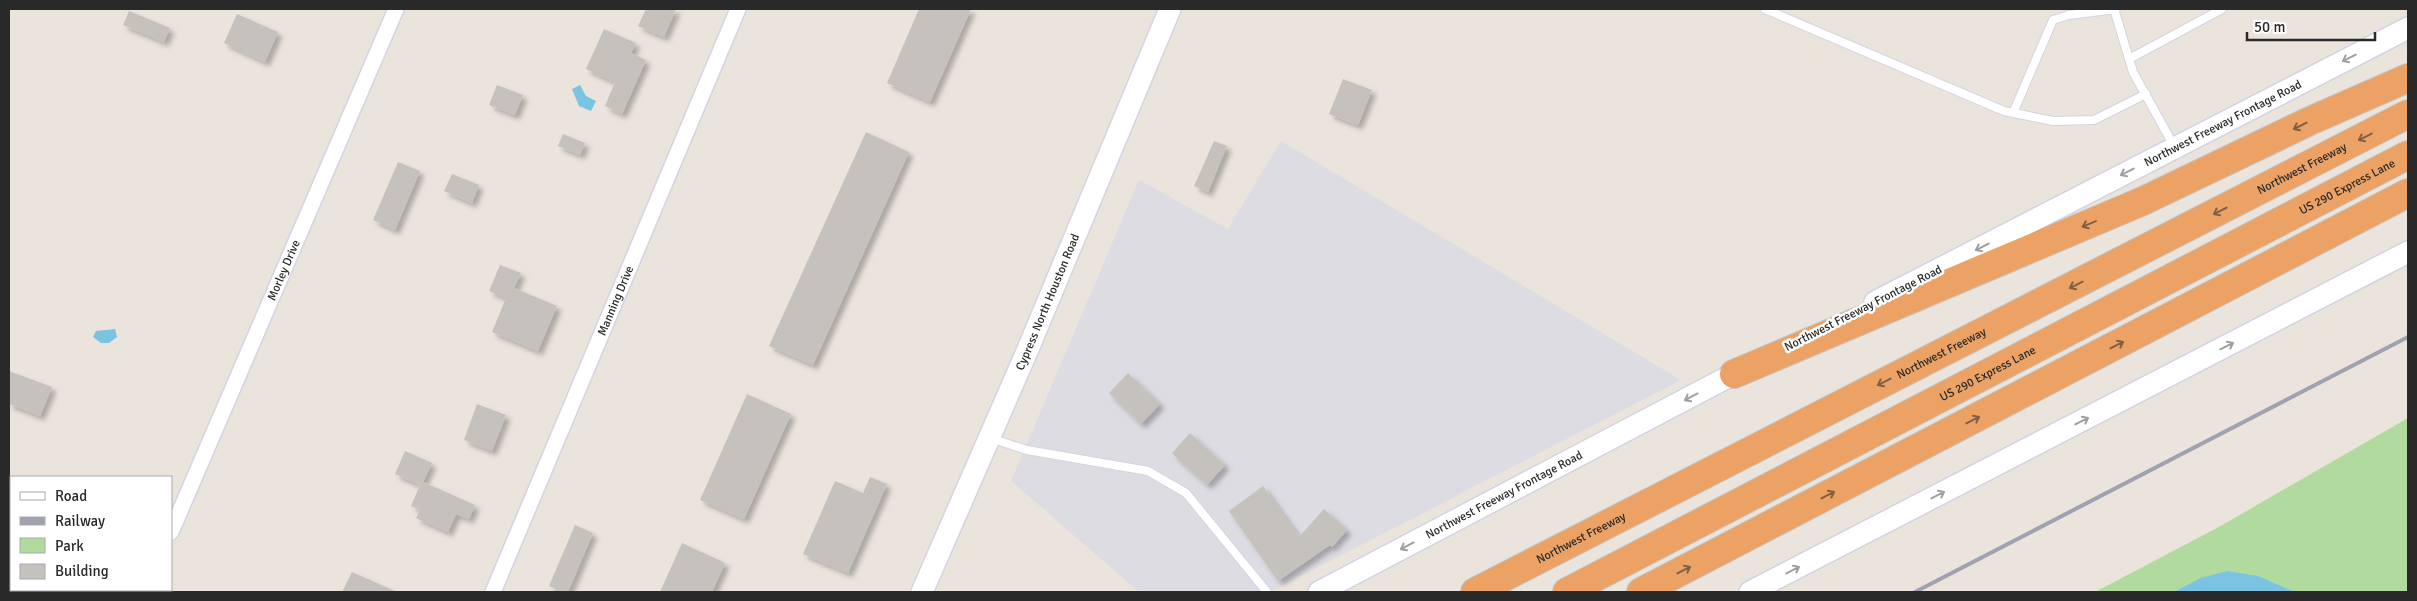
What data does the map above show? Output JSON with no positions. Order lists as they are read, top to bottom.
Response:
{
  "streets": {
    "highway": ["Northwest Freeway", "US 290 Express Lane"],
    "main road": ["Northwest Freeway Frontage Road", "Cypress North Houston Road"],
    "street": ["Morley Drive", "Manning Drive"]
  },
  "one_way": ["Northwest Freeway Frontage Road"],
  "legend": [
    "Road",
    "Railway",
    "Park",
    "Building"
  ],
  "scale_bar": "50 m"
}
